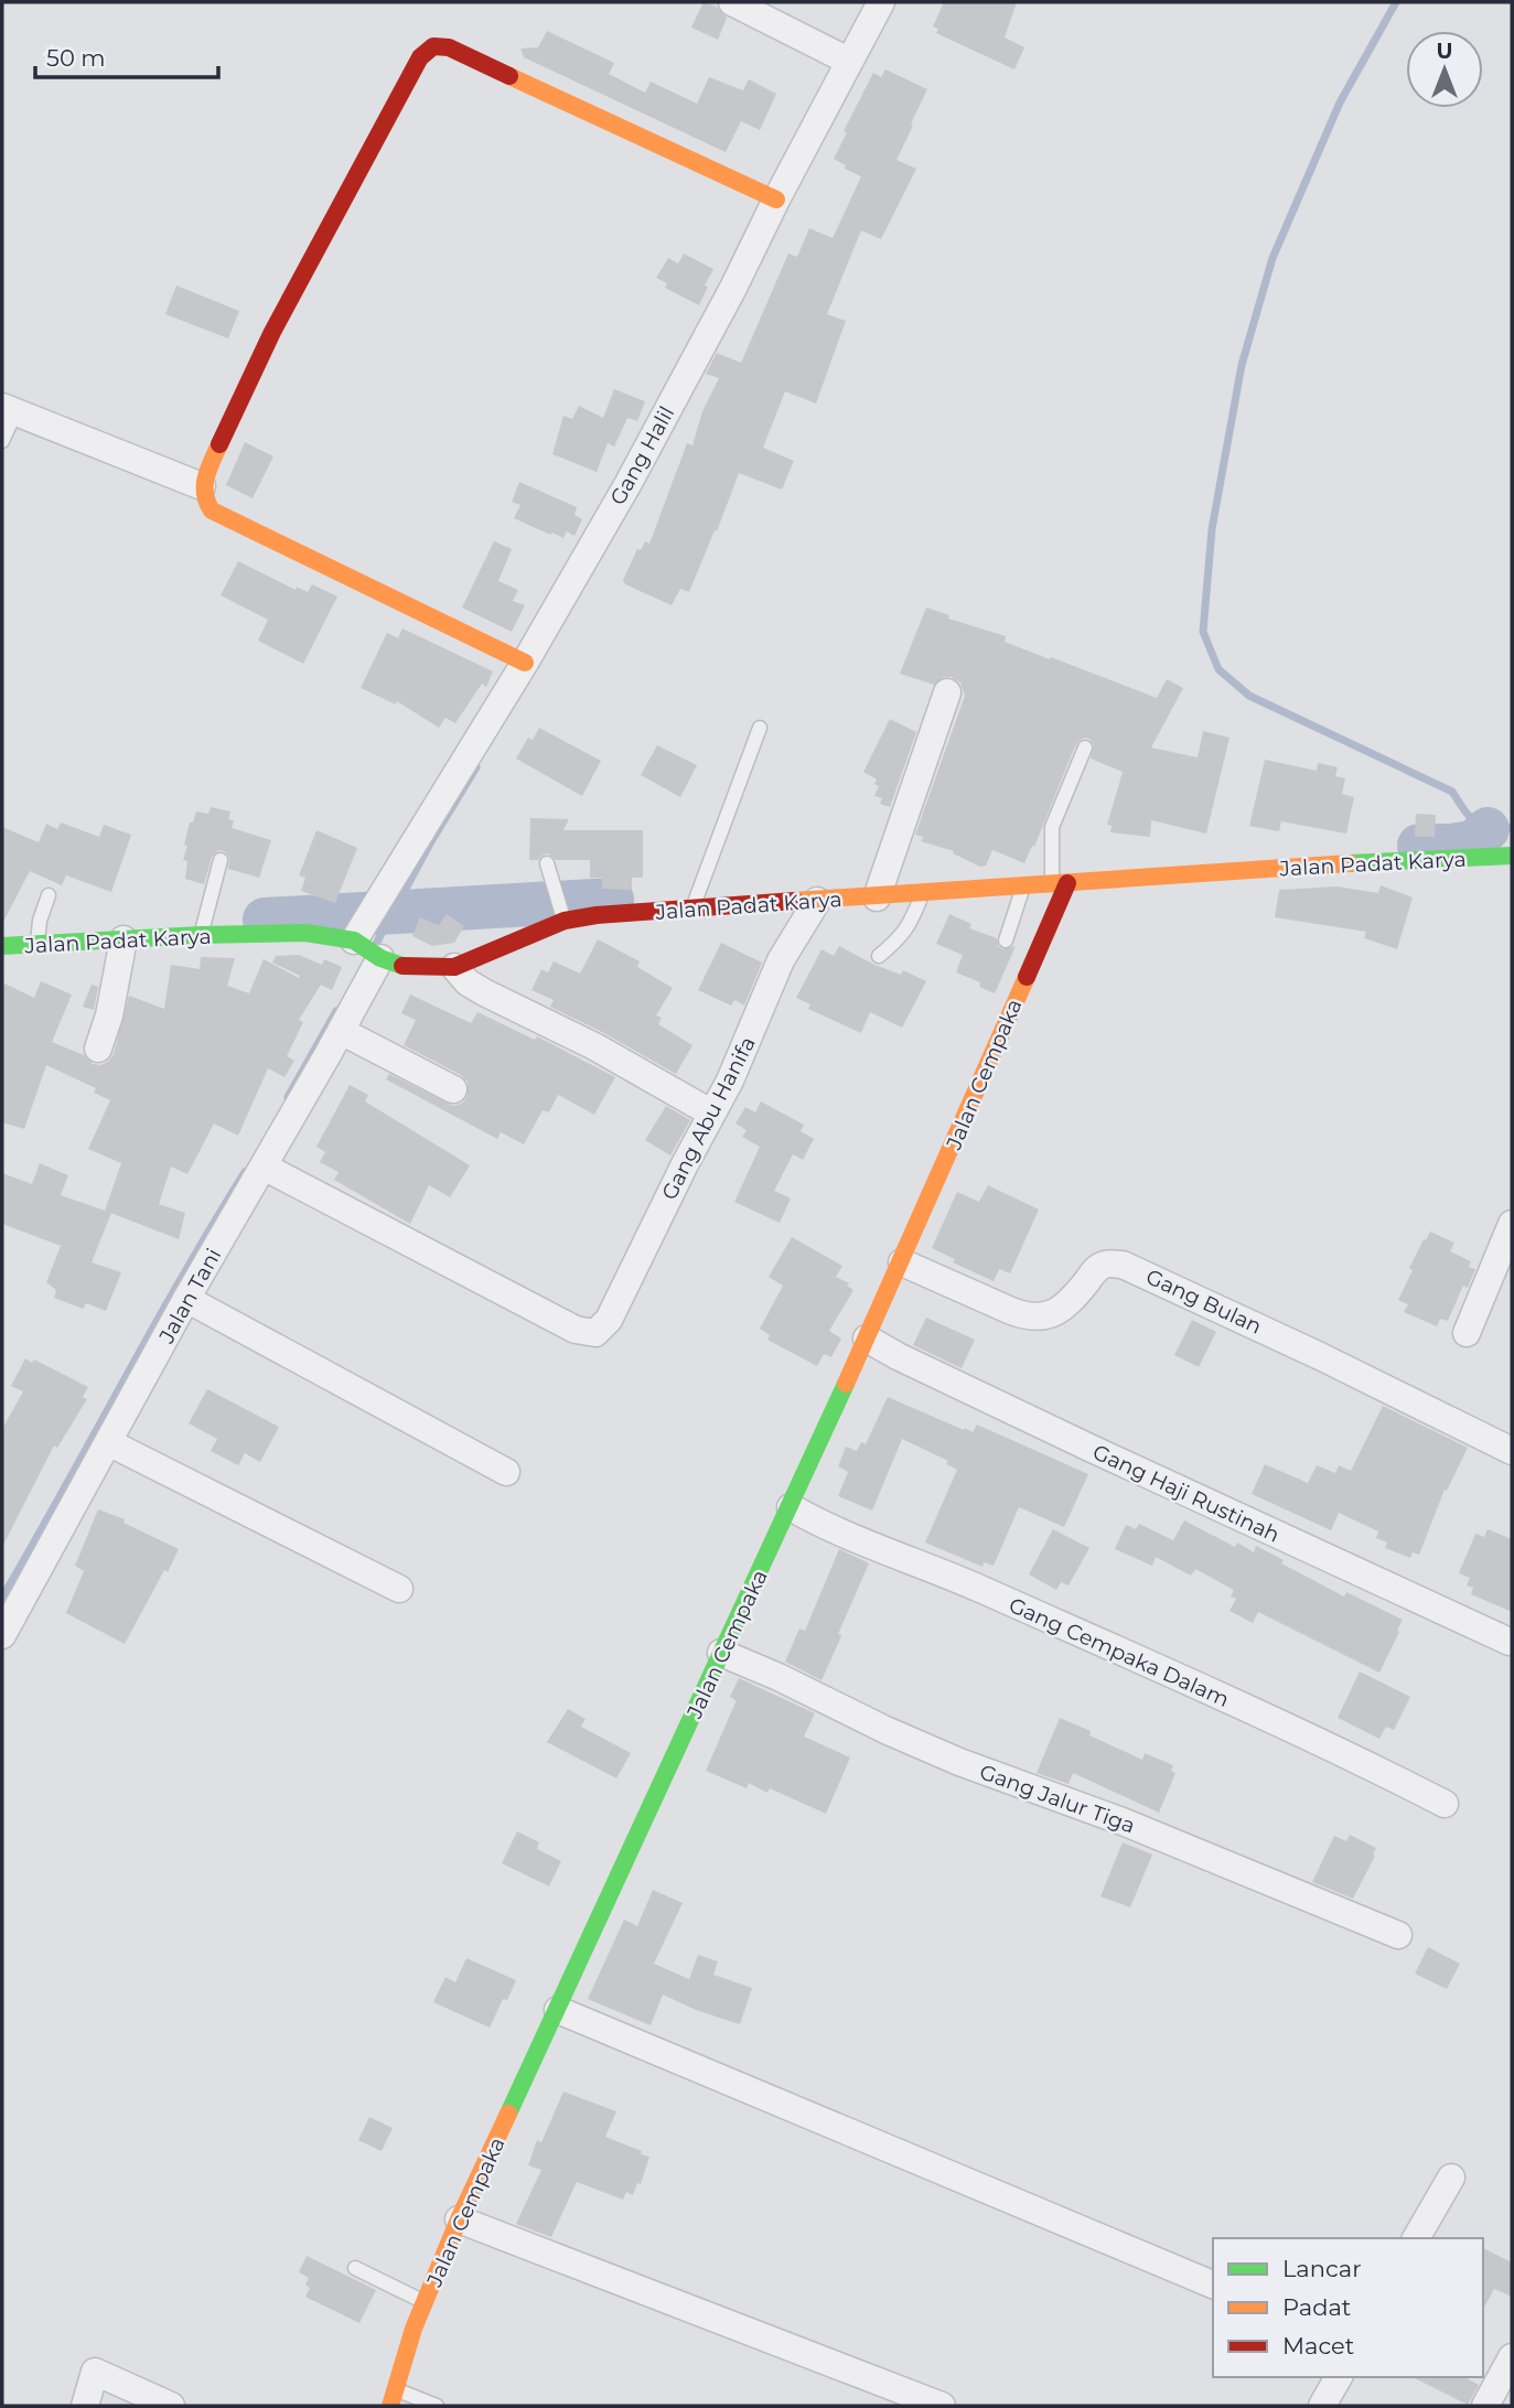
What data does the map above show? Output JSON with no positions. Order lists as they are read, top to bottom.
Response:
{
  "streets": {
    "street": [
      "Gang Halil",
      "Jalan Padat Karya",
      "Jalan Cempaka",
      "Gang Abu Hanifa",
      "Jalan Tani",
      "Gang Bulan",
      "Gang Haji Rustinah",
      "Gang Cempaka Dalam",
      "Gang Jalur Tiga"
    ]
  },
  "crossings": [
    ["Gang Halil", "Jalan Padat Karya"],
    ["Gang Halil", "Jalan Tani"],
    ["Jalan Padat Karya", "Jalan Cempaka"],
    ["Jalan Padat Karya", "Gang Abu Hanifa"],
    ["Jalan Padat Karya", "Jalan Tani"],
    ["Jalan Cempaka", "Gang Bulan"],
    ["Jalan Cempaka", "Gang Haji Rustinah"],
    ["Jalan Cempaka", "Gang Cempaka Dalam"],
    ["Jalan Cempaka", "Gang Jalur Tiga"],
    ["Gang Abu Hanifa", "Jalan Tani"]
  ],
  "legend": ["Lancar", "Padat", "Macet"],
  "scale_bar": "50 m",
  "north": "top"
}
